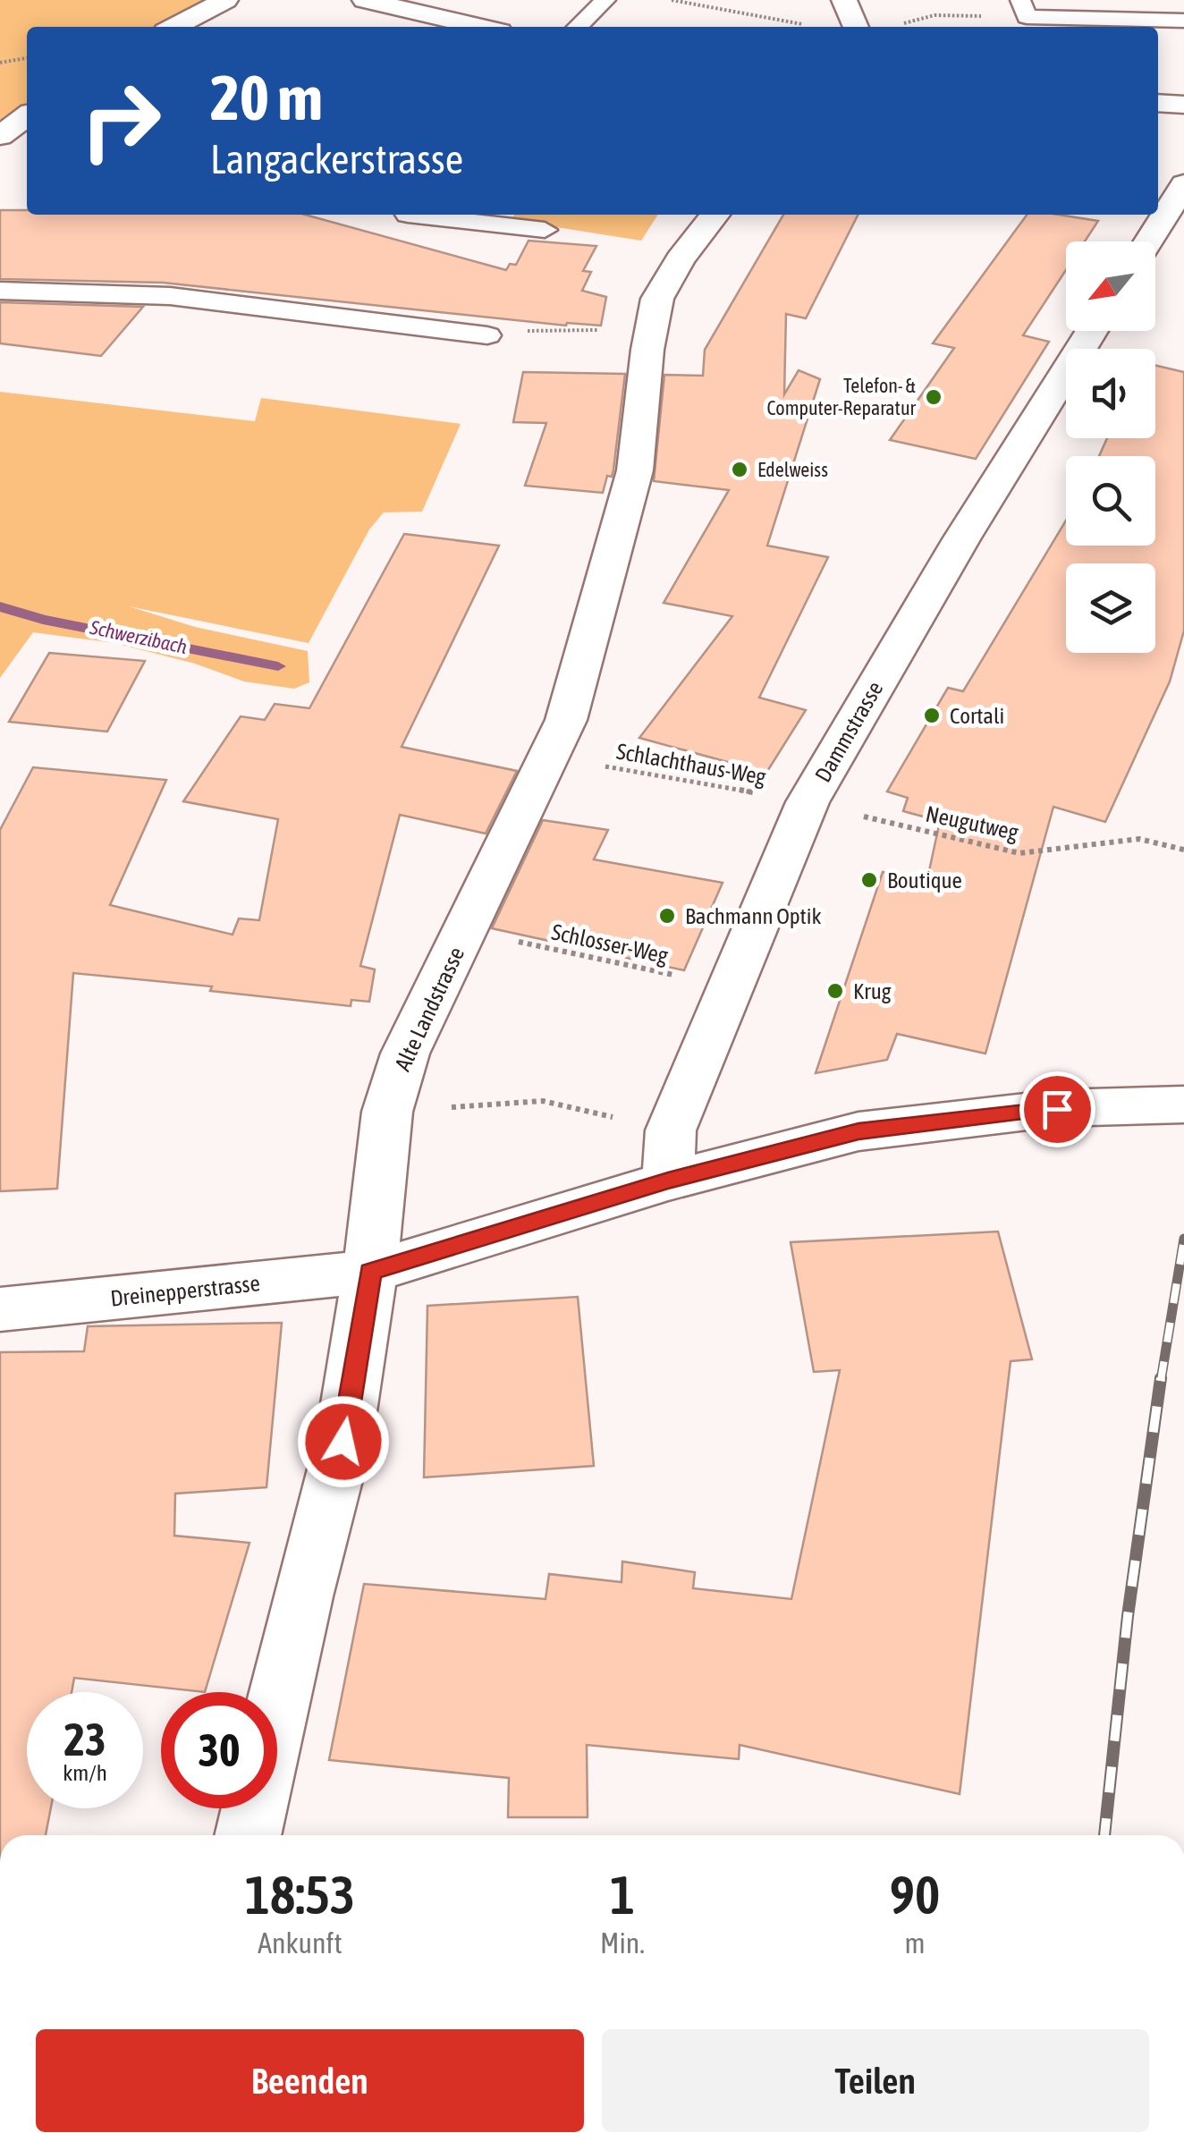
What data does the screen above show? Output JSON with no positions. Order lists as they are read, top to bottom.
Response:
{
  "streets": {
    "street": ["Dammstrasse", "Alte Landstrasse", "Dreinepperstrasse"],
    "path": ["Schlachthaus-Weg", "Neugutweg", "Schlosser-Weg"]
  },
  "crossings": [
    ["Dammstrasse", "Schlachthaus-Weg"],
    ["Dammstrasse", "Neugutweg"],
    ["Dammstrasse", "Schlosser-Weg"],
    ["Dammstrasse", "Dreinepperstrasse"],
    ["Schlachthaus-Weg", "Neugutweg"],
    ["Alte Landstrasse", "Dreinepperstrasse"]
  ],
  "water": ["Schwerzibach"],
  "places": [
    "Telefon- & Computer-Reparatur",
    "Edelweiss",
    "Cortali",
    "Boutique",
    "Bachmann Optik",
    "Krug"
  ],
  "north": "bottom left",
  "page": {
    "turn": ["20 m", "Langackerstrasse"],
    "speed": "23 km/h",
    "limit": "30",
    "eta": [
      "18:53",
      "Ankunft",
      "1",
      "Min.",
      "90",
      "m"
    ],
    "buttons": ["Beenden", "Teilen"]
  }
}
